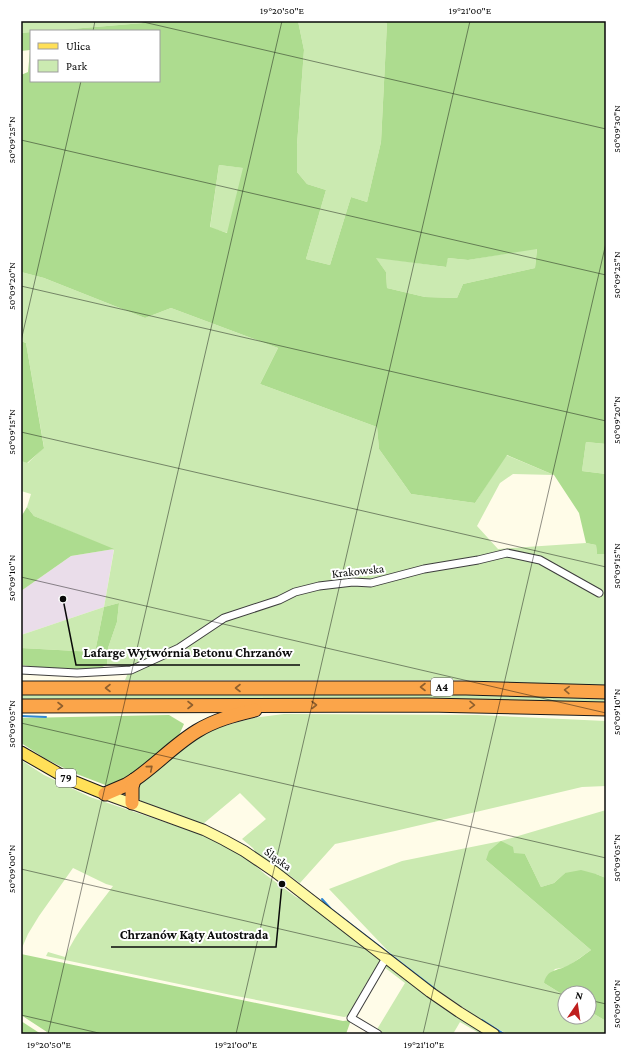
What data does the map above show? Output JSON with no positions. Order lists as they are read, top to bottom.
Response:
{
  "streets": {
    "highway": ["A4"],
    "main road": ["79", "Śląska"],
    "street": ["Krakowska"]
  },
  "places": ["Lafarge Wytwórnia Betonu Chrzanów", "Chrzanów Kąty Autostrada"],
  "legend": ["Ulica", "Park"],
  "north": "top",
  "coordinates": [
    "19°20'50\"E",
    "19°21'00\"E",
    "50°09'30\"N",
    "50°09'25\"N",
    "50°09'20\"N",
    "50°09'15\"N",
    "50°09'10\"N",
    "50°09'05\"N",
    "50°09'00\"N",
    "19°21'10\"E"
  ]
}
